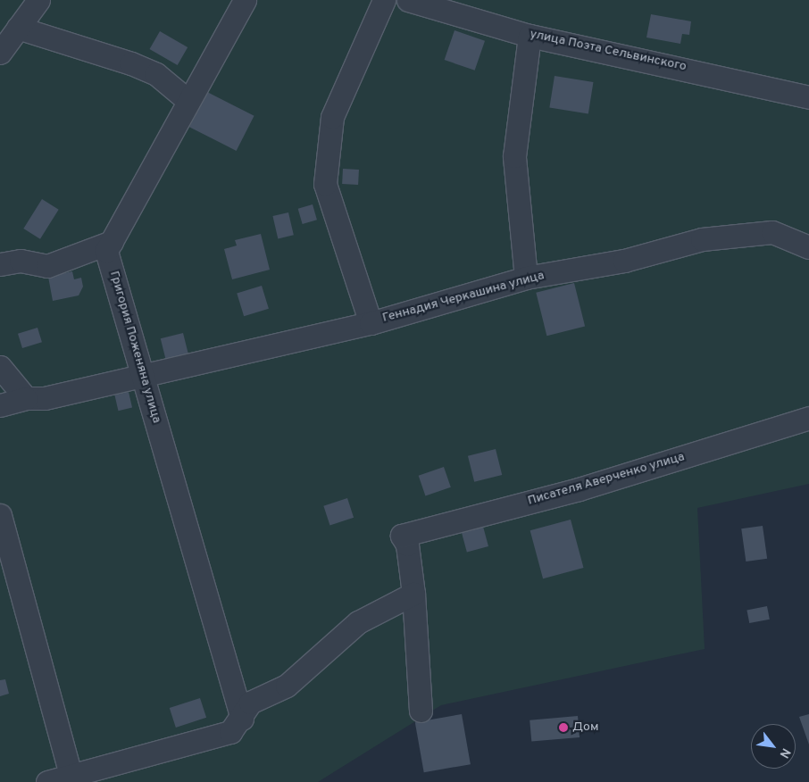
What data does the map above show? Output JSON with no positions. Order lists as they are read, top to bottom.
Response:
{
  "streets": {
    "street": [
      "улица Поэта Сельвинского",
      "Геннадия Черкашина улица",
      "Григория Поженяна улица",
      "Писателя Аверченко улица"
    ]
  },
  "crossings": [
    ["Геннадия Черкашина улица", "Григория Поженяна улица"]
  ],
  "places": ["Дом"],
  "north": "bottom right"
}
